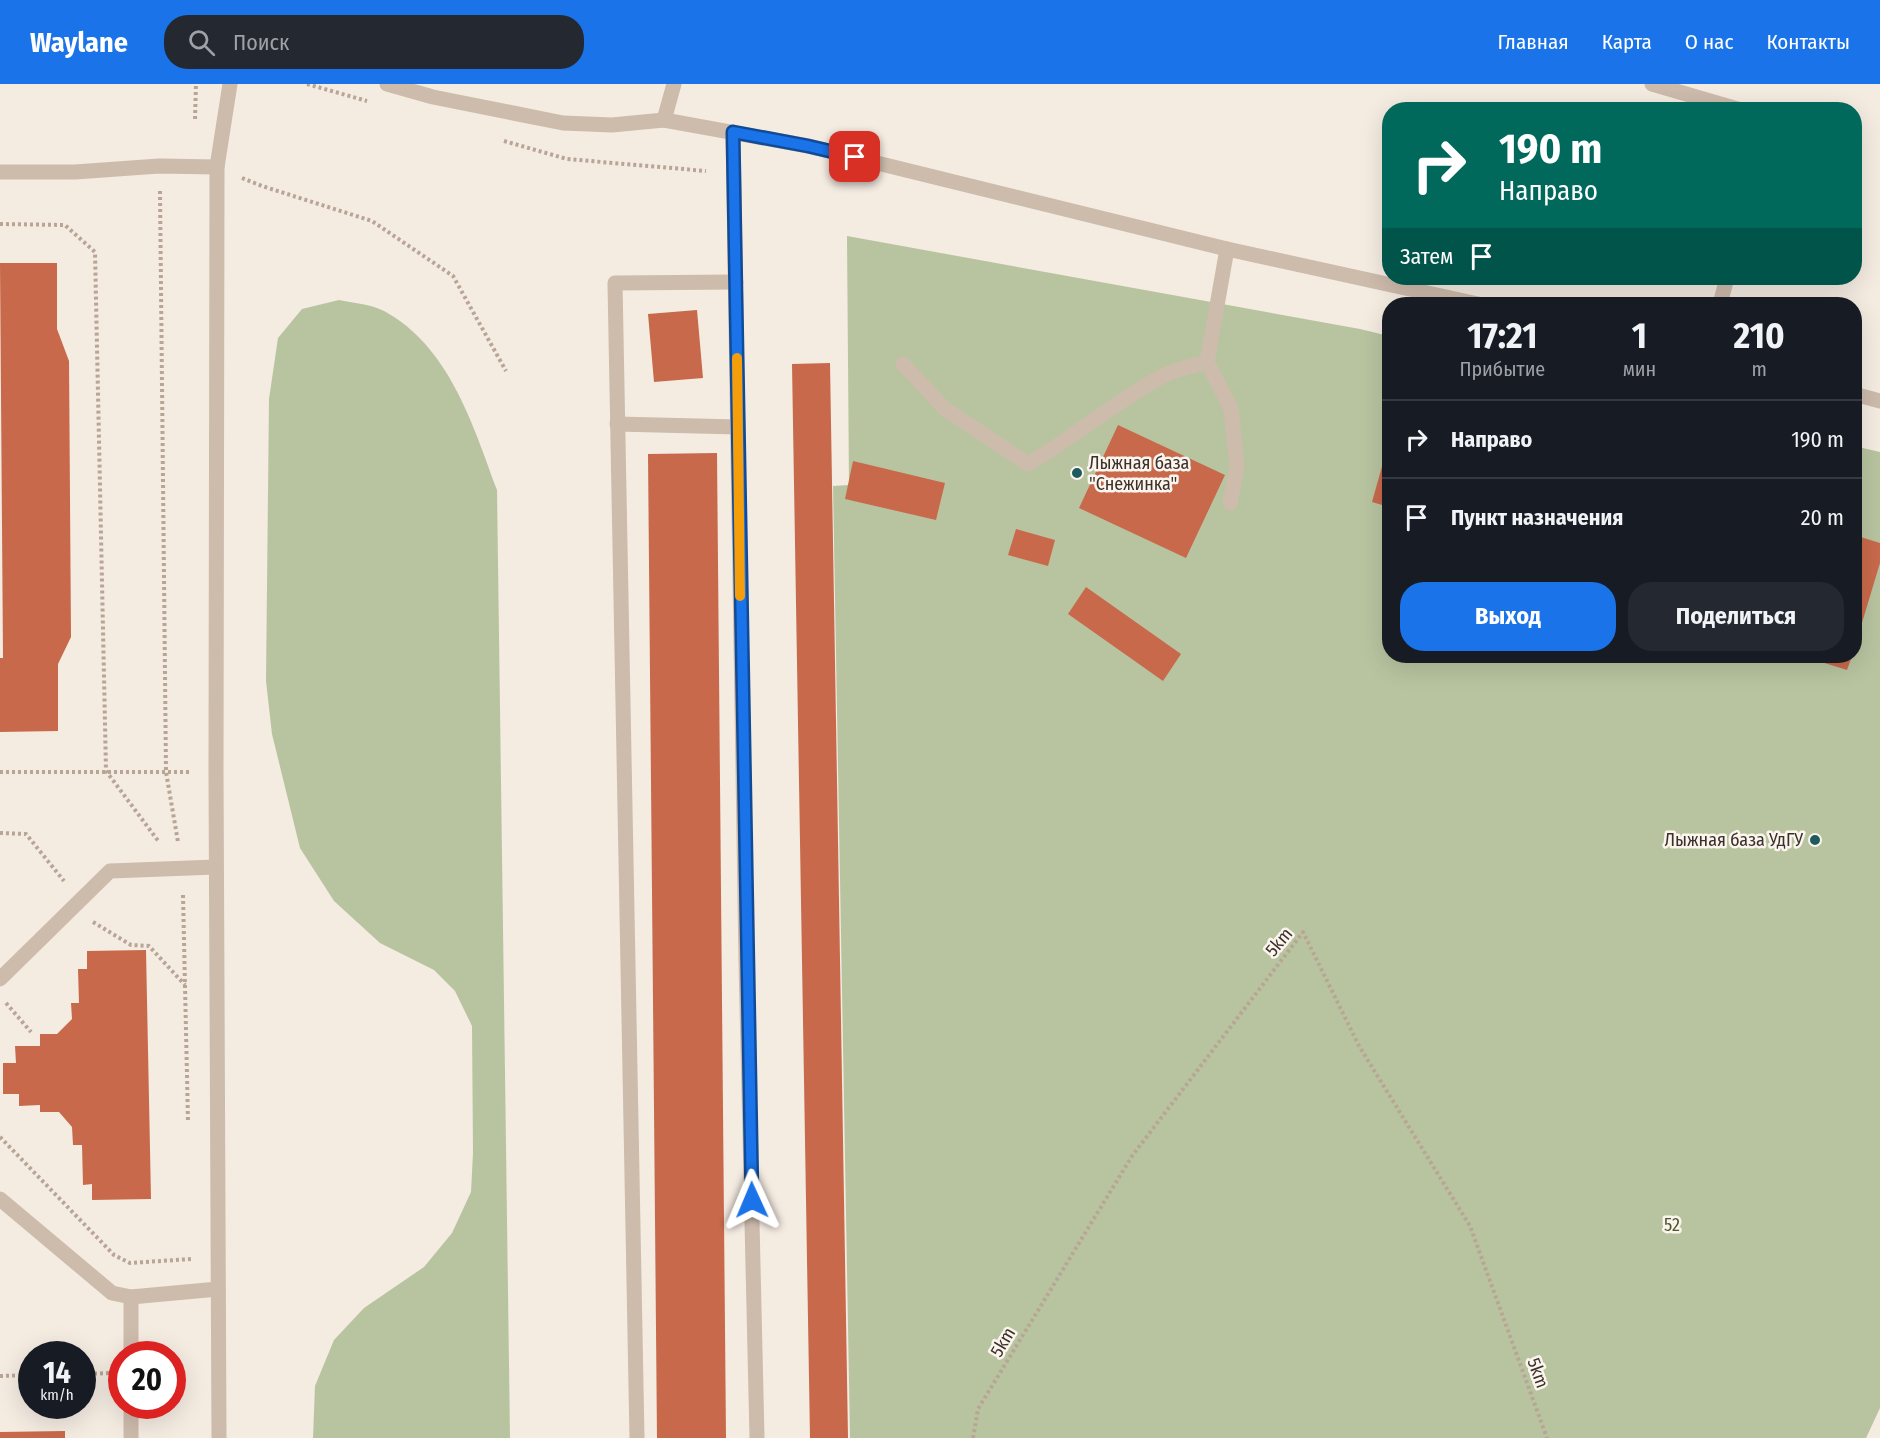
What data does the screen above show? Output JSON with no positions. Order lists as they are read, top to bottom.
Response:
{
  "streets": {
    "path": ["5km"]
  },
  "parks": ["52"],
  "places": ["Лыжная база \"Снежинка\"", "Лыжная база УдГУ"],
  "page": {
    "header": "Waylane",
    "search": "Поиск",
    "nav": [
      "Главная",
      "Карта",
      "О нас",
      "Контакты"
    ],
    "turn": ["190 m", "Направо"],
    "then": "Затем",
    "eta": [
      "17:21",
      "Прибытие",
      "1",
      "мин",
      "210",
      "m"
    ],
    "list": [
      {
        "name": "Направо",
        "value": "190 m"
      },
      {
        "name": "Пункт назначения",
        "value": "20 m"
      }
    ],
    "buttons": ["Выход", "Поделиться"],
    "speed": "14 km/h",
    "limit": "20"
  }
}
